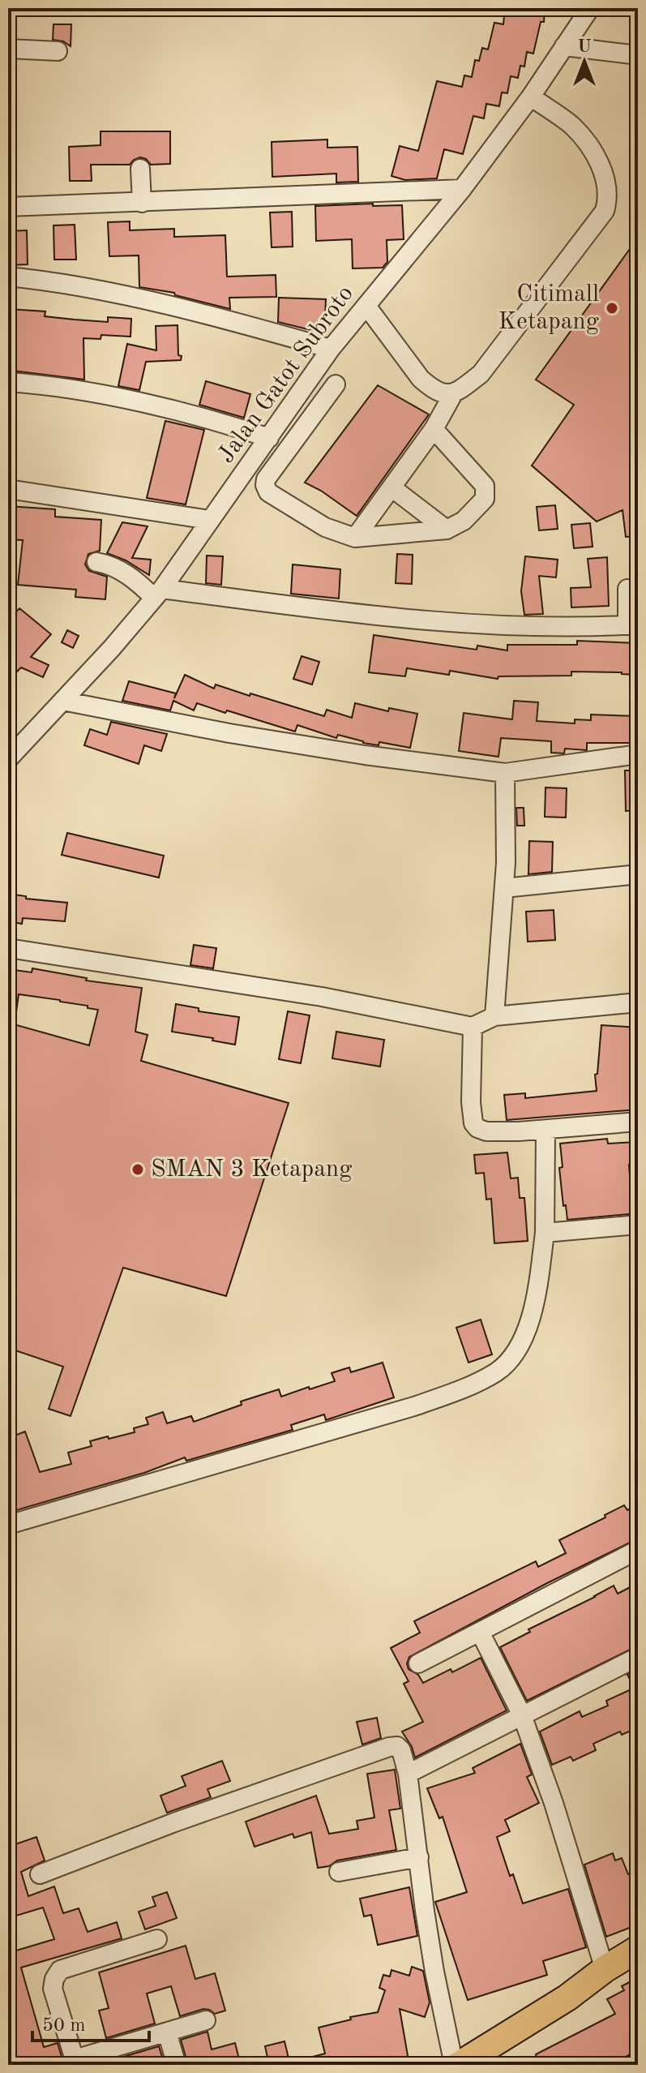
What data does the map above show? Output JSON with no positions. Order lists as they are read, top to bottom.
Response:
{
  "streets": {
    "street": ["Jalan Gatot Subroto"]
  },
  "places": ["Citimall Ketapang", "SMAN 3 Ketapang"],
  "scale_bar": "50 m",
  "north": "top"
}
